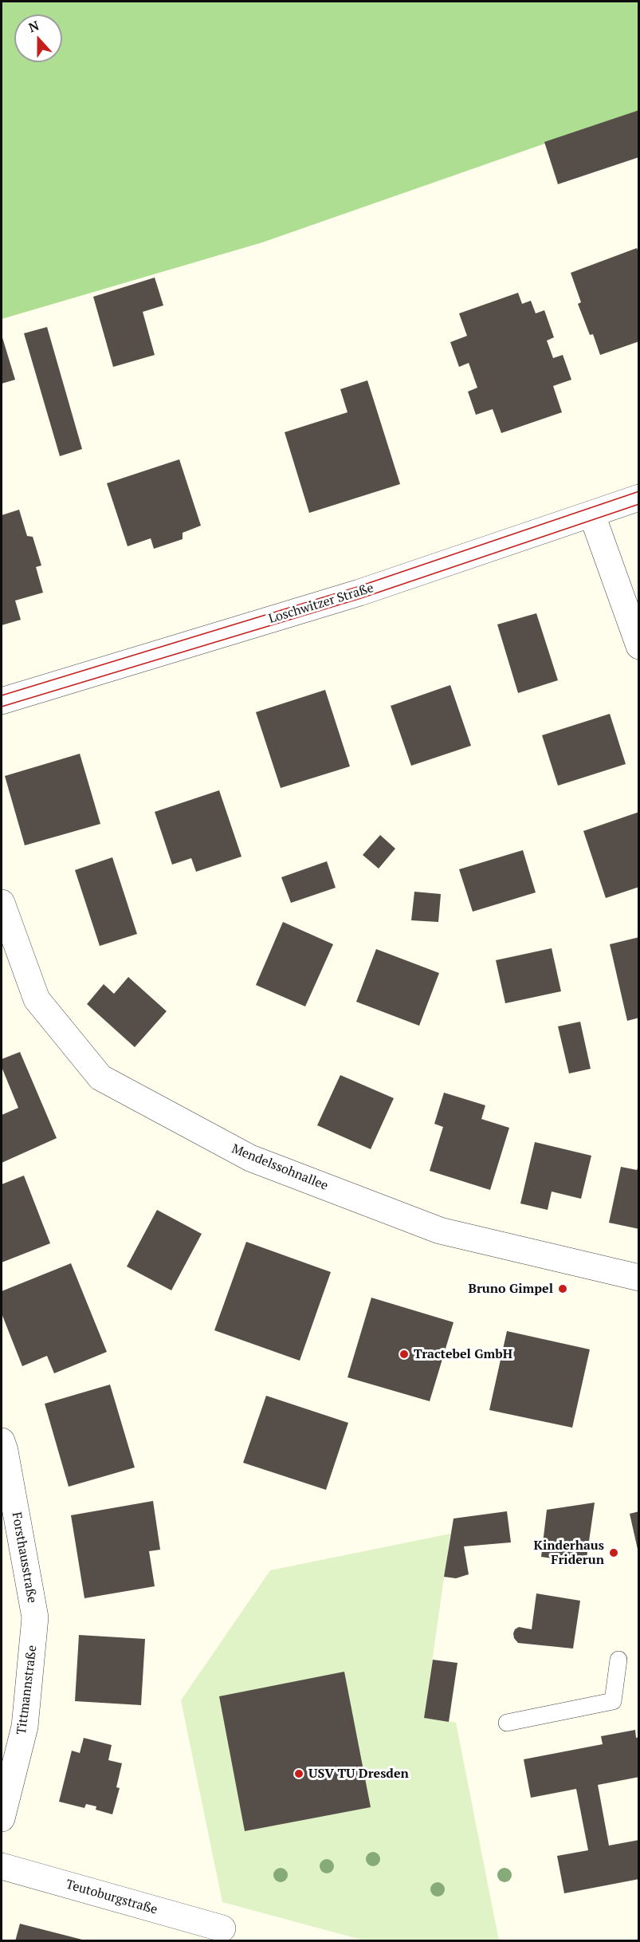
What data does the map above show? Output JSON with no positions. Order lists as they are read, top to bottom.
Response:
{
  "streets": {
    "street": [
      "Loschwitzer Straße",
      "Mendelssohnallee",
      "Forsthausstraße",
      "Tittmannstraße",
      "Teutoburgstraße"
    ]
  },
  "crossings": [
    ["Forsthausstraße", "Tittmannstraße"]
  ],
  "places": [
    "Bruno Gimpel",
    "Tractebel GmbH",
    "Kinderhaus Friderun",
    "USV TU Dresden"
  ],
  "north": "top"
}
